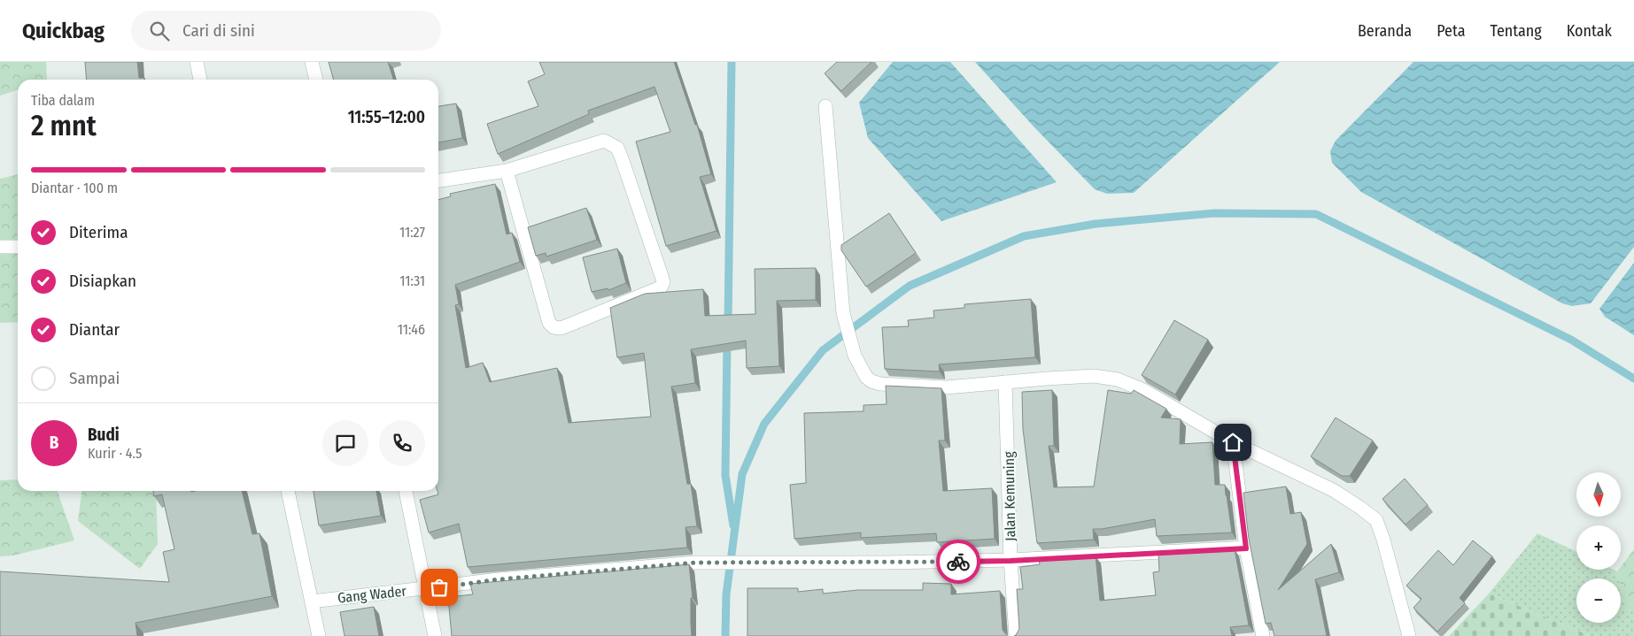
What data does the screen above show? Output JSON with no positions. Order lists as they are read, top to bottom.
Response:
{
  "streets": {
    "street": ["Jalan Kemuning", "Gang Wader"]
  },
  "crossings": [
    ["Jalan Kemuning", "Gang Wader"]
  ],
  "north": "bottom",
  "page": {
    "header": "Quickbag",
    "search": "Cari di sini",
    "nav": [
      "Beranda",
      "Peta",
      "Tentang",
      "Kontak"
    ],
    "heading": ["2 mnt", "Tiba dalam", "11:55–12:00"],
    "panel": ["Budi", "Kurir · 4.5"],
    "bar": "Diantar · 100 m",
    "list": [
      ["Diterima", "11:27"],
      ["Disiapkan", "11:31"],
      ["Diantar", "11:46"],
      "Sampai"
    ],
    "round": "B",
    "map_buttons": ["+", "−"]
  }
}
